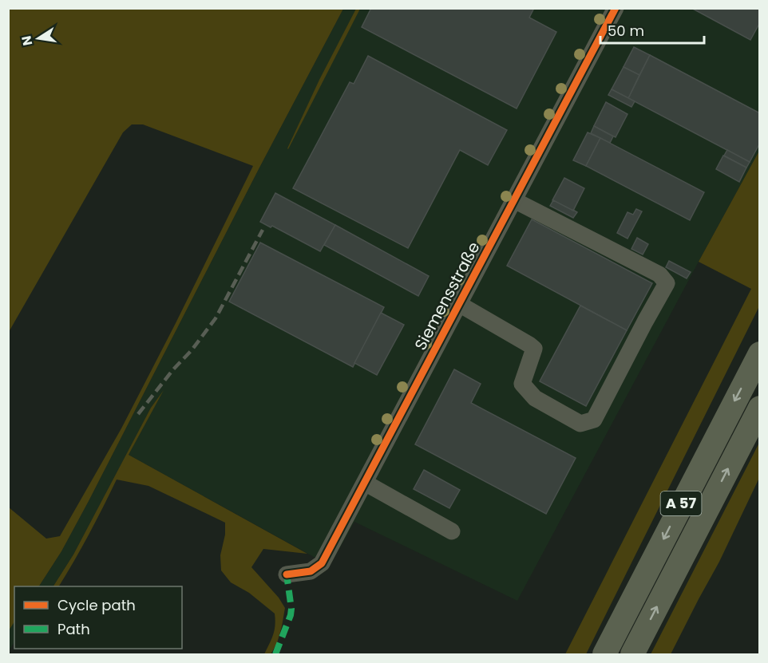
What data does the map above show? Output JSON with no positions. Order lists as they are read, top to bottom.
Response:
{
  "streets": {
    "highway": ["A 57"],
    "street": ["Siemensstraße"]
  },
  "legend": ["Cycle path", "Path"],
  "scale_bar": "50 m",
  "north": "left"
}
